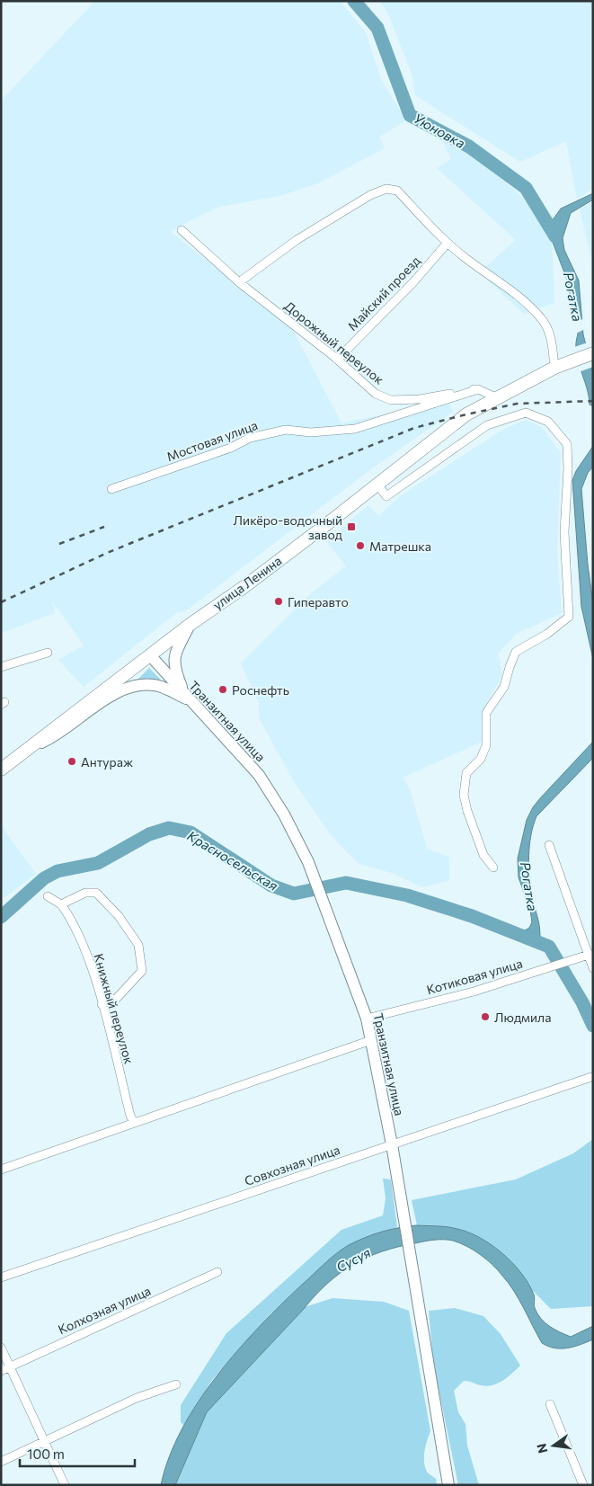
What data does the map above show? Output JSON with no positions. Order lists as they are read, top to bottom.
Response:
{
  "streets": {
    "main road": ["улица Ленина", "Транзитная улица"],
    "street": [
      "Майский проезд",
      "Дорожный переулок",
      "Мостовая улица",
      "Котиковая улица",
      "Книжный переулок",
      "Совхозная улица",
      "Колхозная улица"
    ]
  },
  "crossings": [
    ["Майский проезд", "Дорожный переулок"],
    ["Дорожный переулок", "Мостовая улица"],
    ["улица Ленина", "Транзитная улица"],
    ["Транзитная улица", "Котиковая улица"],
    ["Транзитная улица", "Совхозная улица"]
  ],
  "water": [
    "Уюновка",
    "Рогатка",
    "Красносельская",
    "Сусуя"
  ],
  "places": {
    "transit": ["Ликёро-водочный завод"],
    "other": [
      "Матрешка",
      "Гиперавто",
      "Роснефть",
      "Антураж",
      "Людмила"
    ]
  },
  "scale_bar": "100 m",
  "north": "left"
}
